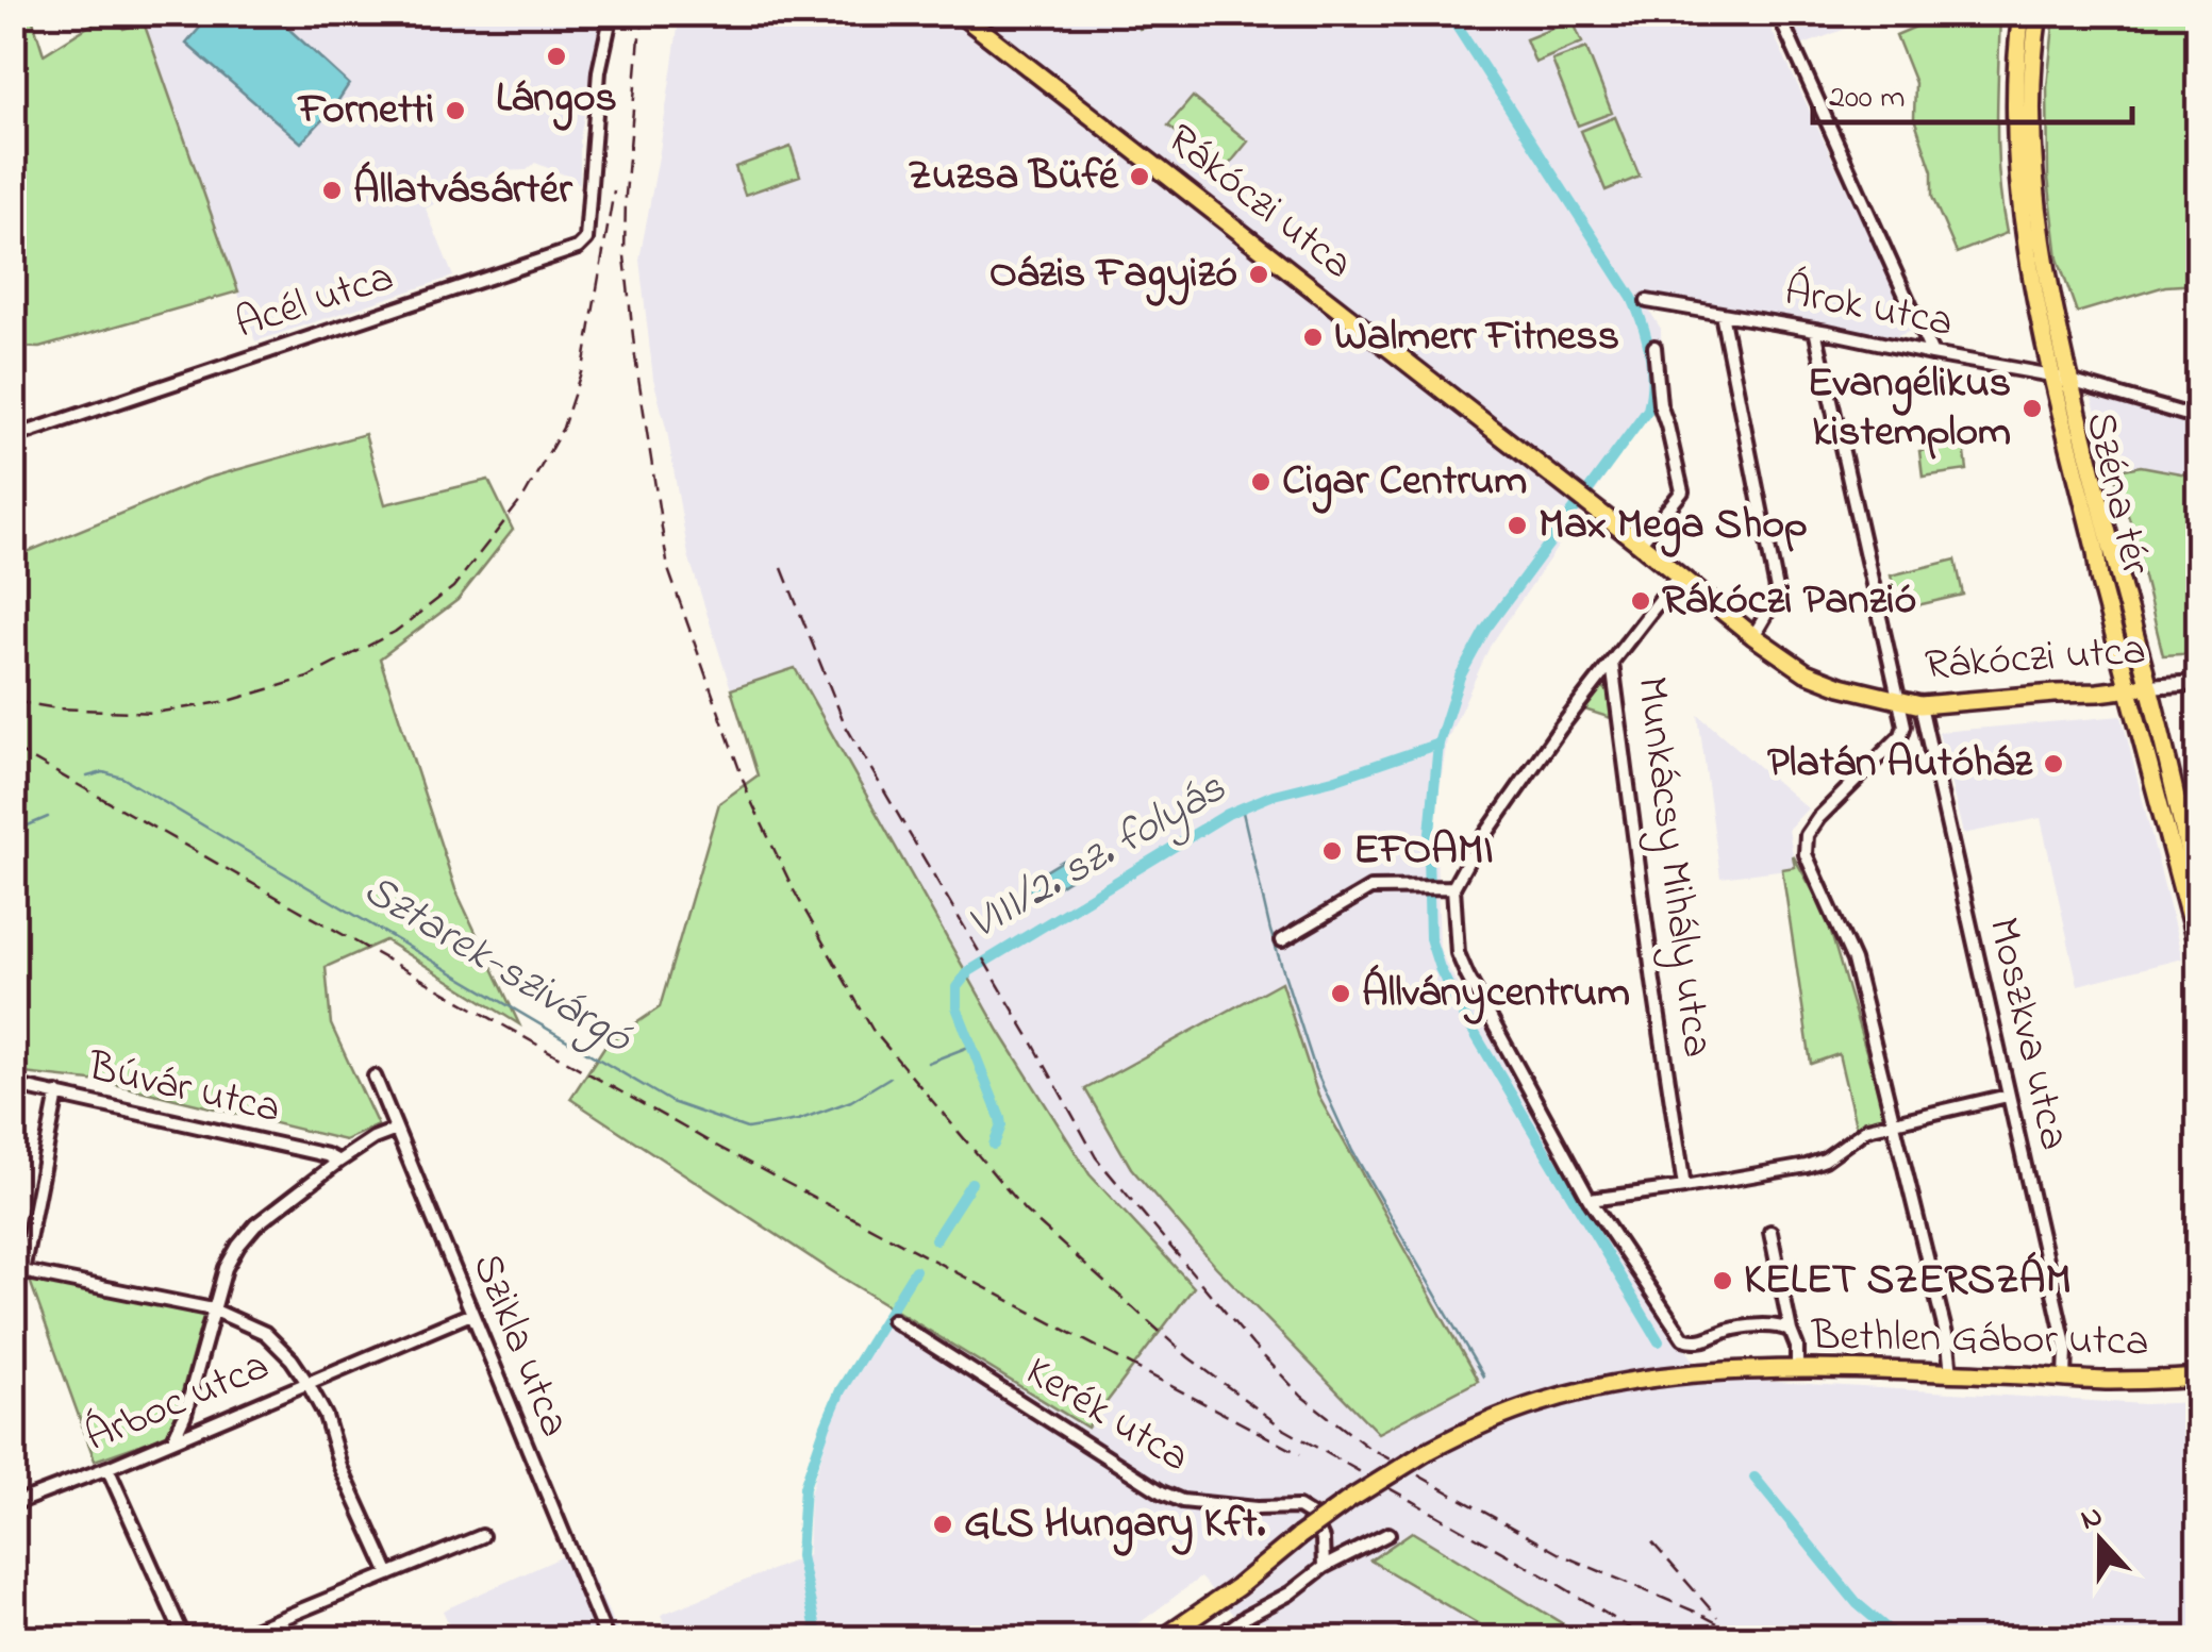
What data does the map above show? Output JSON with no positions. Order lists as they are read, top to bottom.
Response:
{
  "streets": {
    "main road": ["Rákóczi utca", "Széna tér", "Bethlen Gábor utca"],
    "street": [
      "Acél utca",
      "Árok utca",
      "Munkácsy Mihály utca",
      "Moszkva utca",
      "Búvár utca",
      "Szikla utca",
      "Árboc utca",
      "Kerék utca"
    ]
  },
  "crossings": [
    ["Rákóczi utca", "Széna tér"],
    ["Rákóczi utca", "Munkácsy Mihály utca"],
    ["Rákóczi utca", "Moszkva utca"],
    ["Árok utca", "Széna tér"],
    ["Moszkva utca", "Bethlen Gábor utca"],
    ["Búvár utca", "Szikla utca"],
    ["Búvár utca", "Árboc utca"],
    ["Szikla utca", "Árboc utca"]
  ],
  "water": ["VIII/2. sz. folyás", "Sztarek-szivárgó"],
  "places": [
    "Lángos",
    "Fornetti",
    "Zuzsa Büfé",
    "Állatvásártér",
    "Oázis Fagyizó",
    "Walmerr Fitness",
    "Evangélikus kistemplom",
    "Cigar Centrum",
    "Max Mega Shop",
    "Rákóczi Panzió",
    "Platán Autóház",
    "EFOAMI",
    "Állványcentrum",
    "KELET SZERSZÁM",
    "GLS Hungary Kft."
  ],
  "scale_bar": "200 m",
  "north": "top"
}
